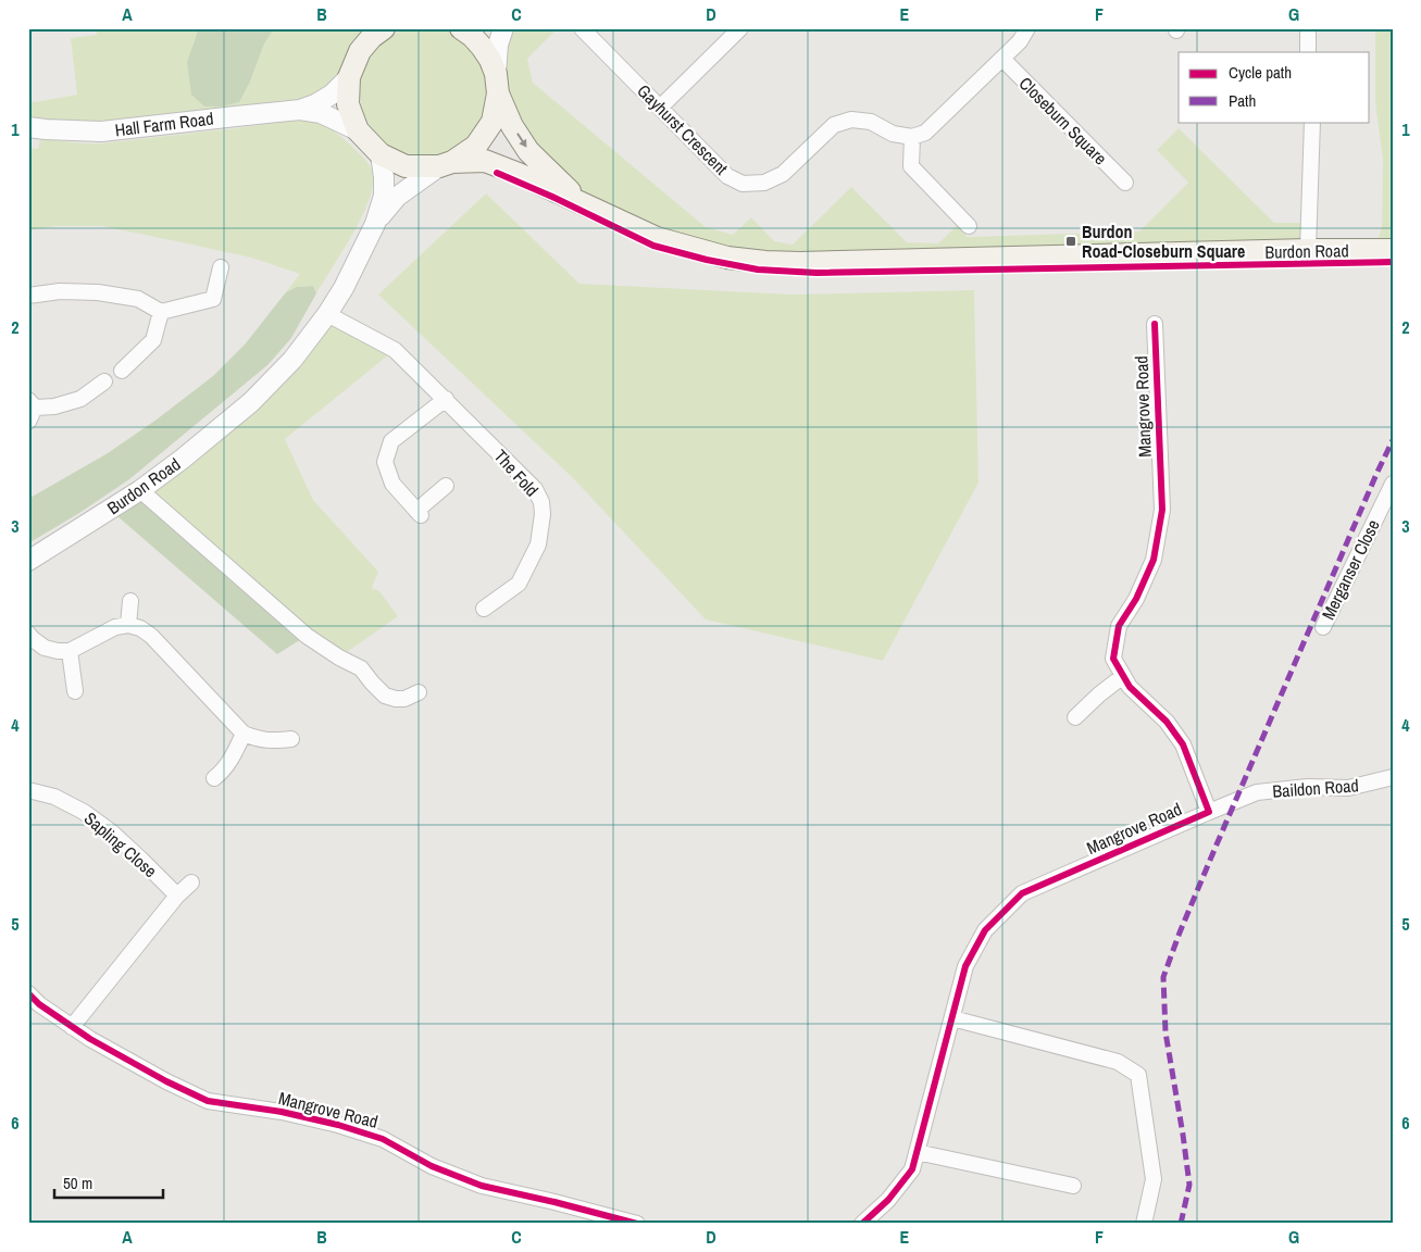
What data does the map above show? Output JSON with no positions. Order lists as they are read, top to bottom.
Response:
{
  "streets": {
    "main road": ["Burdon Road"],
    "street": [
      "Closeburn Square",
      "Hall Farm Road",
      "Gayhurst Crescent",
      "Mangrove Road",
      "The Fold",
      "Merganser Close",
      "Baildon Road",
      "Sapling Close"
    ]
  },
  "crossings": [
    ["Hall Farm Road", "Burdon Road"],
    ["Burdon Road", "The Fold"],
    ["Mangrove Road", "Baildon Road"]
  ],
  "places": {
    "transit": ["Burdon Road-Closeburn Square"]
  },
  "legend": ["Cycle path", "Path"],
  "scale_bar": "50 m",
  "grid": {
    "columns": [
      "A",
      "B",
      "C",
      "D",
      "E",
      "F",
      "G"
    ],
    "rows": [
      "1",
      "2",
      "3",
      "4",
      "5",
      "6"
    ]
  }
}
